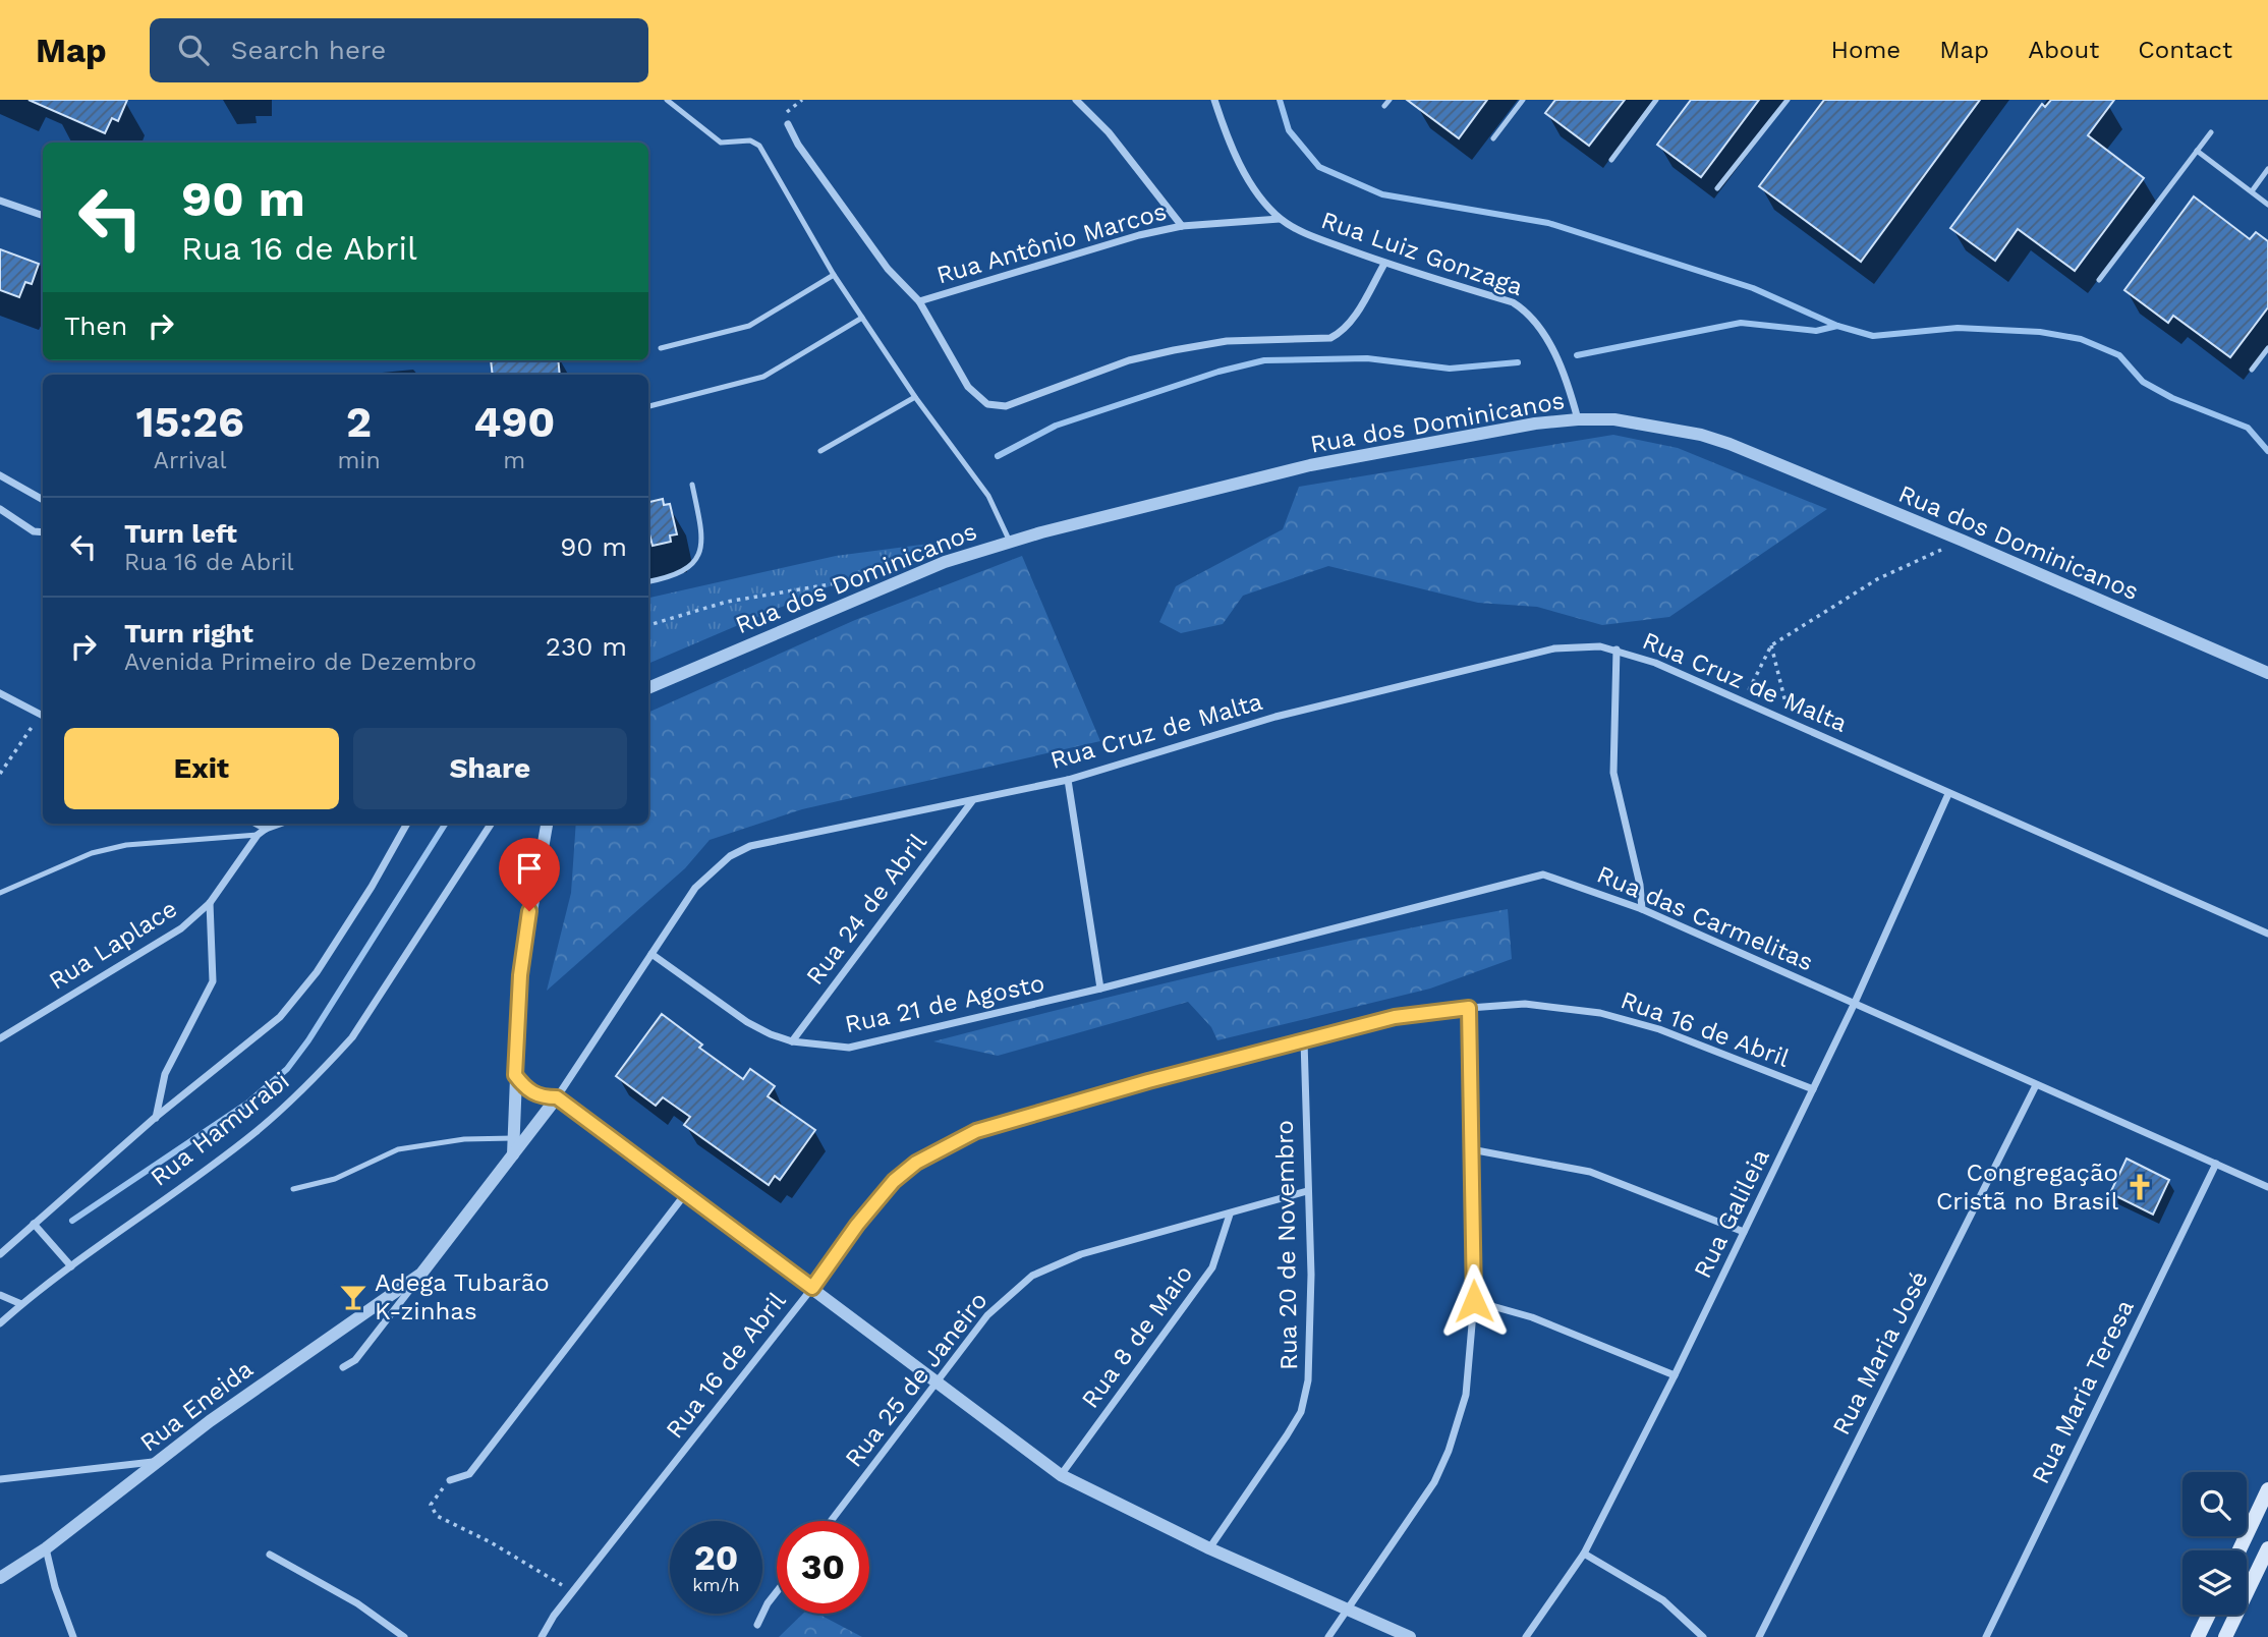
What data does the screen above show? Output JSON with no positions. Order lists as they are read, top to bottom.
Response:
{
  "streets": {
    "street": [
      "Rua Antônio Marcos",
      "Rua Luiz Gonzaga",
      "Rua dos Dominicanos",
      "Rua Cruz de Malta",
      "Rua 24 de Abril",
      "Rua das Carmelitas",
      "Rua Laplace",
      "Rua 21 de Agosto",
      "Rua 16 de Abril",
      "Rua Hamurabi",
      "Rua Galileia",
      "Rua 20 de Novembro",
      "Rua 8 de Maio",
      "Rua Maria José",
      "Rua 25 de Janeiro",
      "Rua Maria Teresa",
      "Rua Eneida"
    ]
  },
  "crossings": [
    ["Rua Antônio Marcos", "Rua Luiz Gonzaga"],
    ["Rua Luiz Gonzaga", "Rua dos Dominicanos"],
    ["Rua Cruz de Malta", "Rua 24 de Abril"],
    ["Rua Cruz de Malta", "Rua 21 de Agosto"],
    ["Rua Cruz de Malta", "Rua Galileia"],
    ["Rua Cruz de Malta", "Rua Eneida"],
    ["Rua 24 de Abril", "Rua 21 de Agosto"],
    ["Rua das Carmelitas", "Rua 21 de Agosto"],
    ["Rua das Carmelitas", "Rua Galileia"],
    ["Rua das Carmelitas", "Rua Maria José"],
    ["Rua das Carmelitas", "Rua Maria Teresa"],
    ["Rua 16 de Abril", "Rua Galileia"],
    ["Rua 16 de Abril", "Rua 20 de Novembro"],
    ["Rua 20 de Novembro", "Rua 25 de Janeiro"],
    ["Rua 8 de Maio", "Rua 25 de Janeiro"]
  ],
  "places": {
    "church": ["Congregação Cristã no Brasil"],
    "bar": ["Adega Tubarão K-zinhas"]
  },
  "page": {
    "header": "Map",
    "search": "Search here",
    "nav": [
      "Home",
      "Map",
      "About",
      "Contact"
    ],
    "turn": ["90 m", "Rua 16 de Abril"],
    "then": "Then",
    "eta": [
      "15:26",
      "Arrival",
      "2",
      "min",
      "490",
      "m"
    ],
    "list": [
      {
        "name": "Turn left",
        "note": "Rua 16 de Abril",
        "value": "90 m"
      },
      {
        "name": "Turn right",
        "note": "Avenida Primeiro de Dezembro",
        "value": "230 m"
      }
    ],
    "buttons": ["Exit", "Share"],
    "speed": "20 km/h",
    "limit": "30"
  }
}
